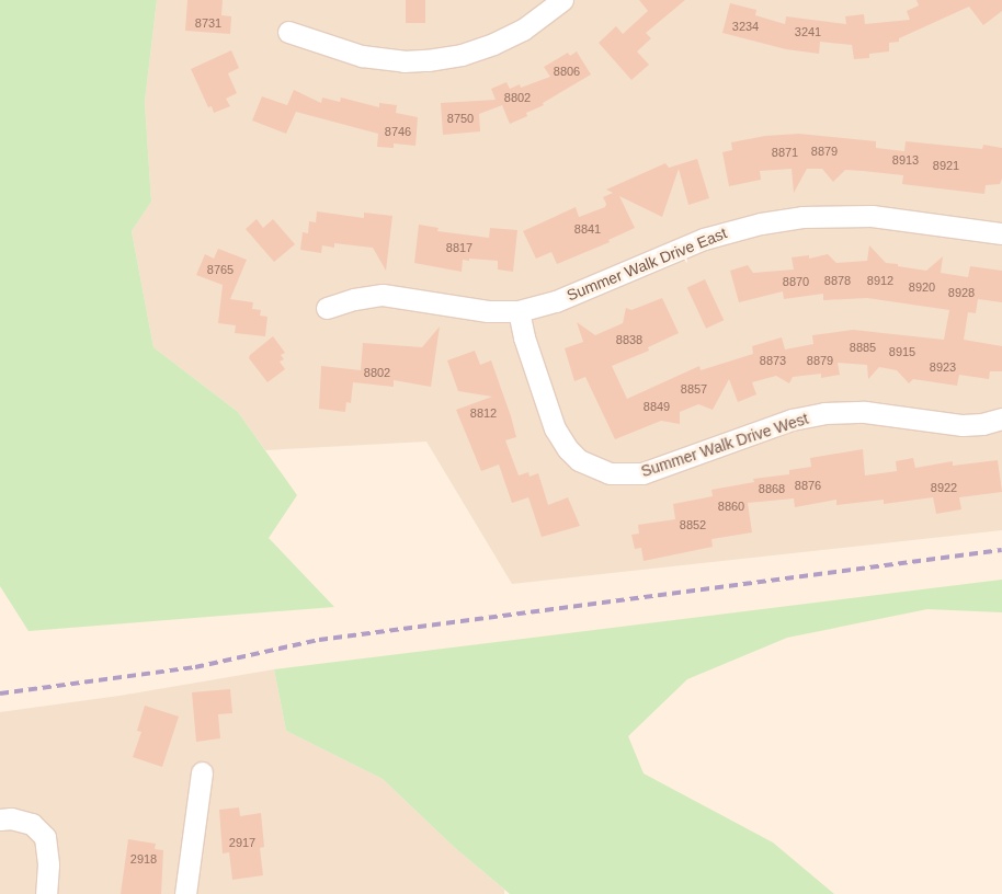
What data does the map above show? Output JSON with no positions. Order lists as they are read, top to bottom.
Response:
{
  "streets": {
    "street": ["Summer Walk Drive East", "Summer Walk Drive West"]
  },
  "crossings": [
    ["Summer Walk Drive East", "Summer Walk Drive West"]
  ],
  "house_numbers": [
    "8731",
    "3234",
    "3241",
    "8806",
    "8802",
    "8750",
    "8746",
    "8879",
    "8871",
    "8913",
    "8921",
    "8841",
    "8817",
    "8765",
    "8878",
    "8912",
    "8870",
    "8920",
    "8928",
    "8838",
    "8885",
    "8915",
    "8873",
    "8879",
    "8923",
    "8802",
    "8857",
    "8849",
    "8812",
    "8876",
    "8922",
    "8868",
    "8860",
    "8852",
    "2917",
    "2918"
  ]
}
